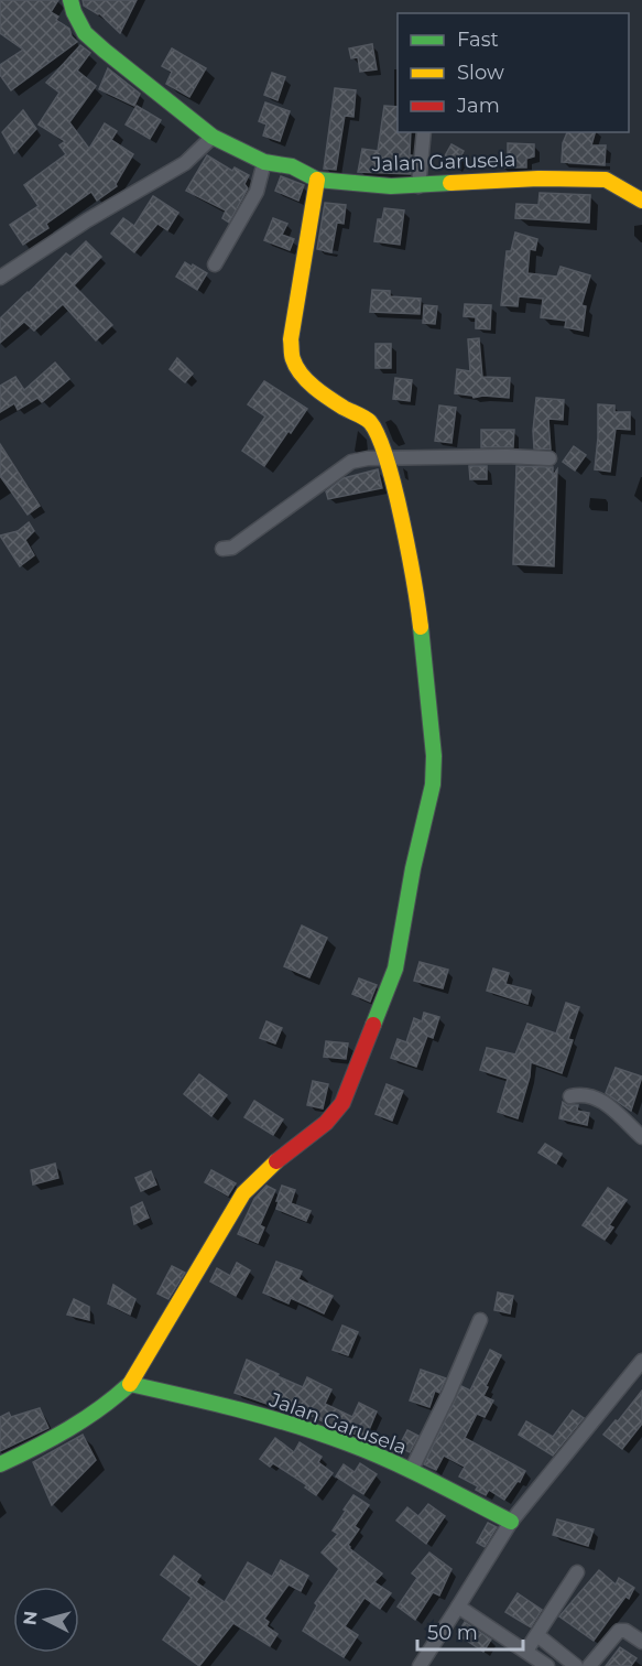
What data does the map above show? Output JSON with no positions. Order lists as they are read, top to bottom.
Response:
{
  "streets": {
    "street": ["Jalan Garusela"]
  },
  "legend": ["Fast", "Slow", "Jam"],
  "scale_bar": "50 m",
  "north": "left"
}
